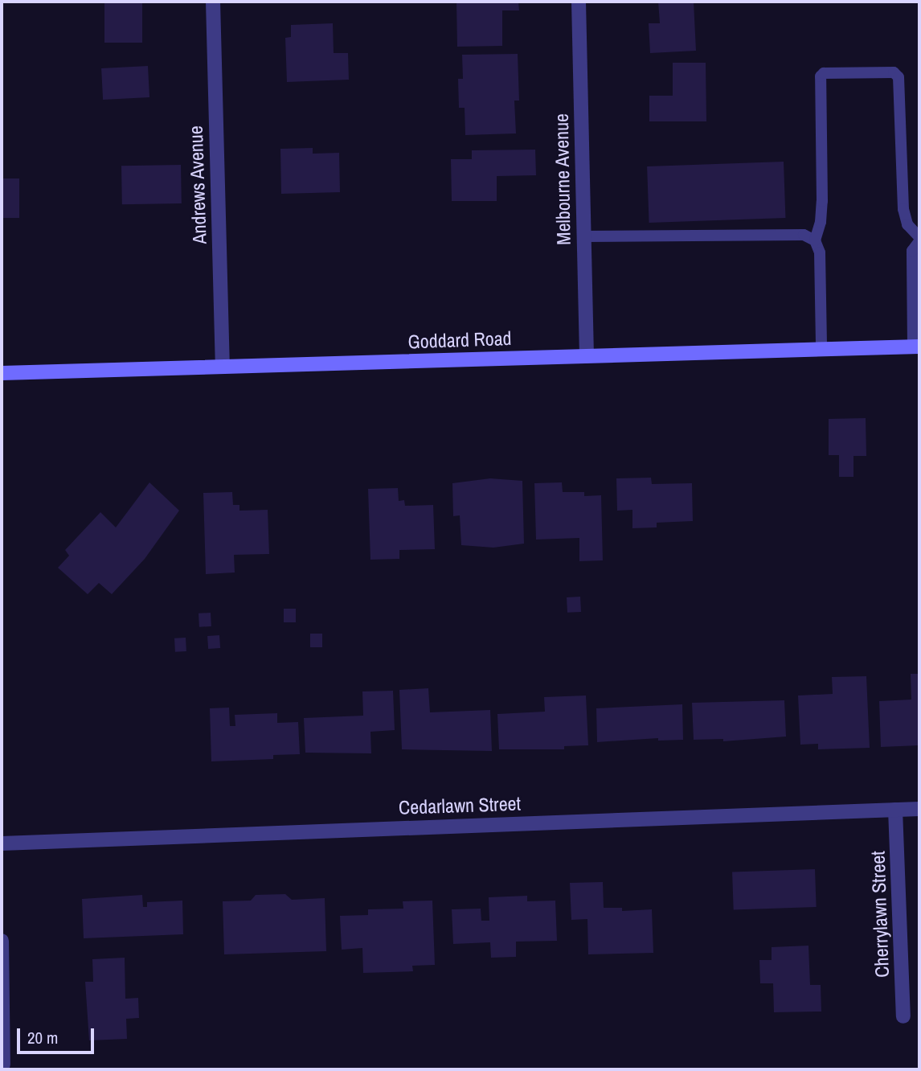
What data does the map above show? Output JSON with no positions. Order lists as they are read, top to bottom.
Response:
{
  "streets": {
    "main road": ["Goddard Road"],
    "street": [
      "Melbourne Avenue",
      "Andrews Avenue",
      "Cedarlawn Street",
      "Cherrylawn Street"
    ]
  },
  "crossings": [
    ["Melbourne Avenue", "Goddard Road"],
    ["Andrews Avenue", "Goddard Road"],
    ["Cedarlawn Street", "Cherrylawn Street"]
  ],
  "scale_bar": "20 m"
}
